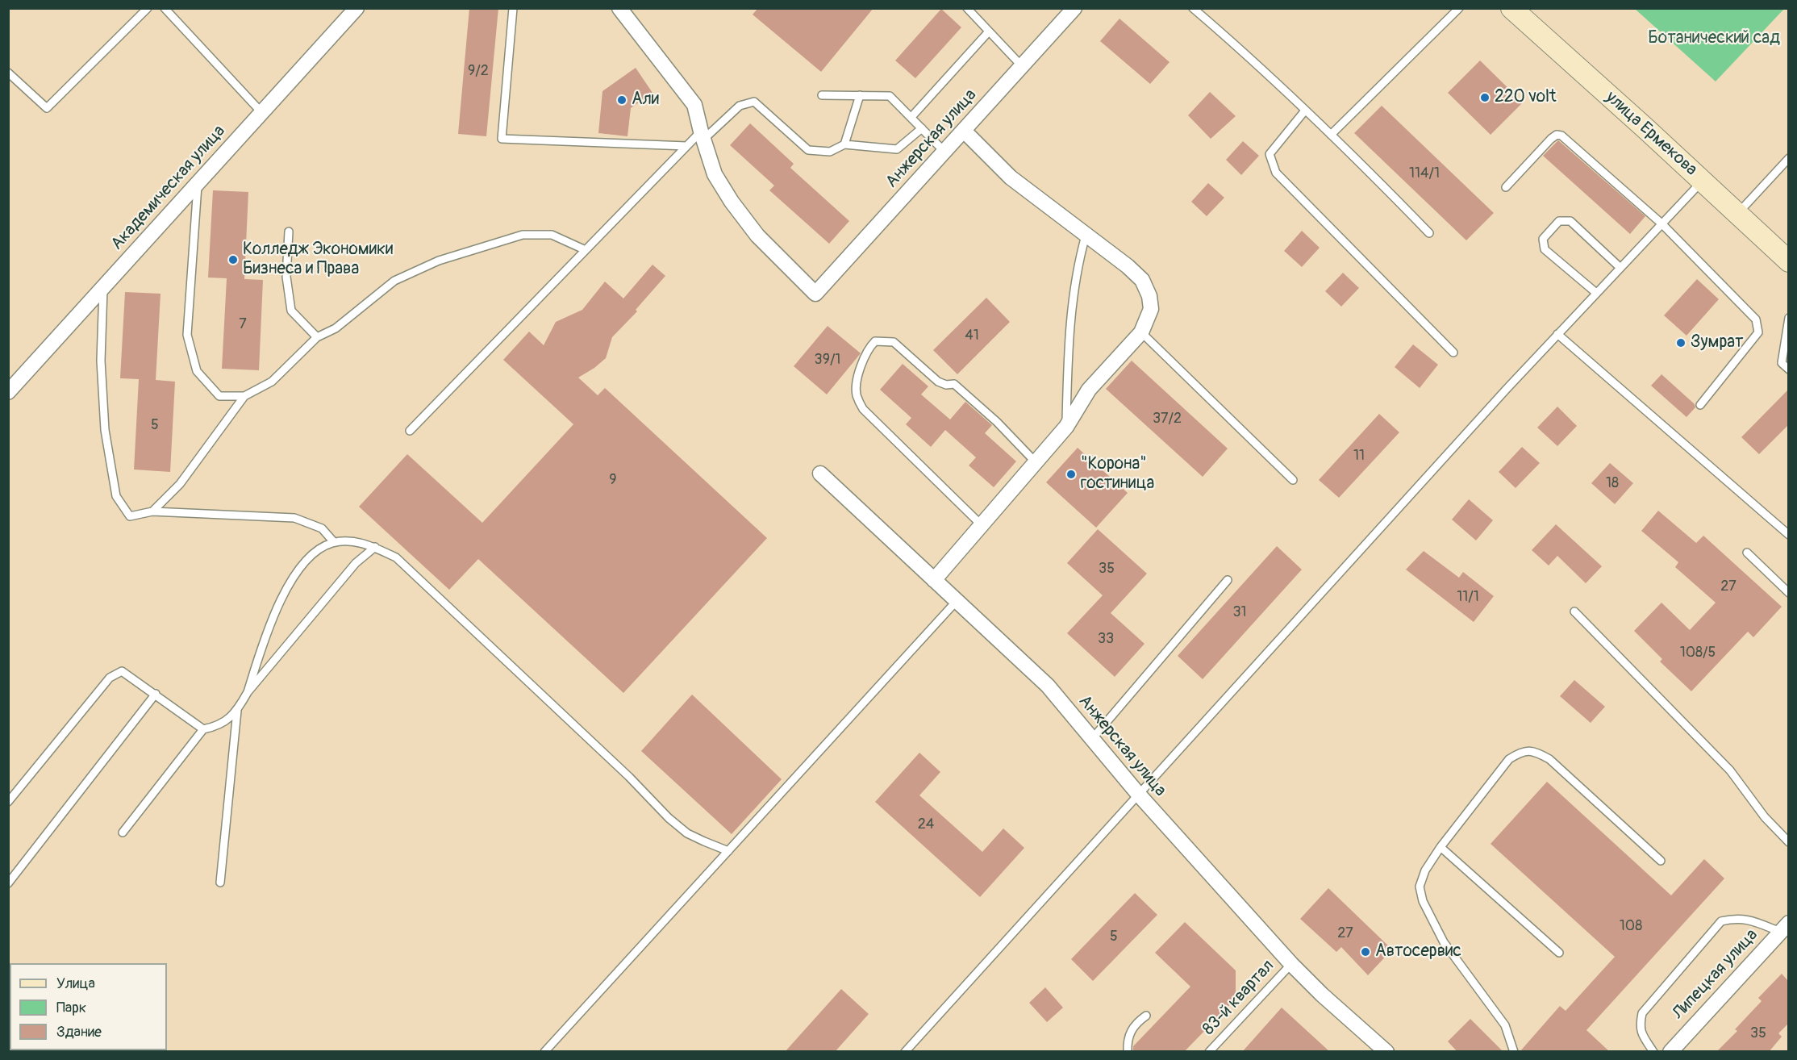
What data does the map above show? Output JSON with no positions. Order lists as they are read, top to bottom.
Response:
{
  "streets": {
    "main road": ["улица Ермекова"],
    "street": ["Анжерская улица", "Академическая улица", "Липецкая улица"],
    "lane": ["83-й квартал"]
  },
  "crossings": [
    ["Анжерская улица", "83-й квартал"]
  ],
  "parks": ["Ботанический сад"],
  "places": [
    "220 volt",
    "Али",
    "Колледж Экономики Бизнеса и Права",
    "Зумрат",
    "\"Корона\" гостиница",
    "Автосервис"
  ],
  "house_numbers": [
    "9/2",
    "114/1",
    "7",
    "41",
    "39/1",
    "37/2",
    "5",
    "11",
    "9",
    "18",
    "35",
    "27",
    "11/1",
    "31",
    "33",
    "108/5",
    "24",
    "108",
    "27",
    "5",
    "35"
  ],
  "legend": ["Улица", "Парк", "Здание"]
}
